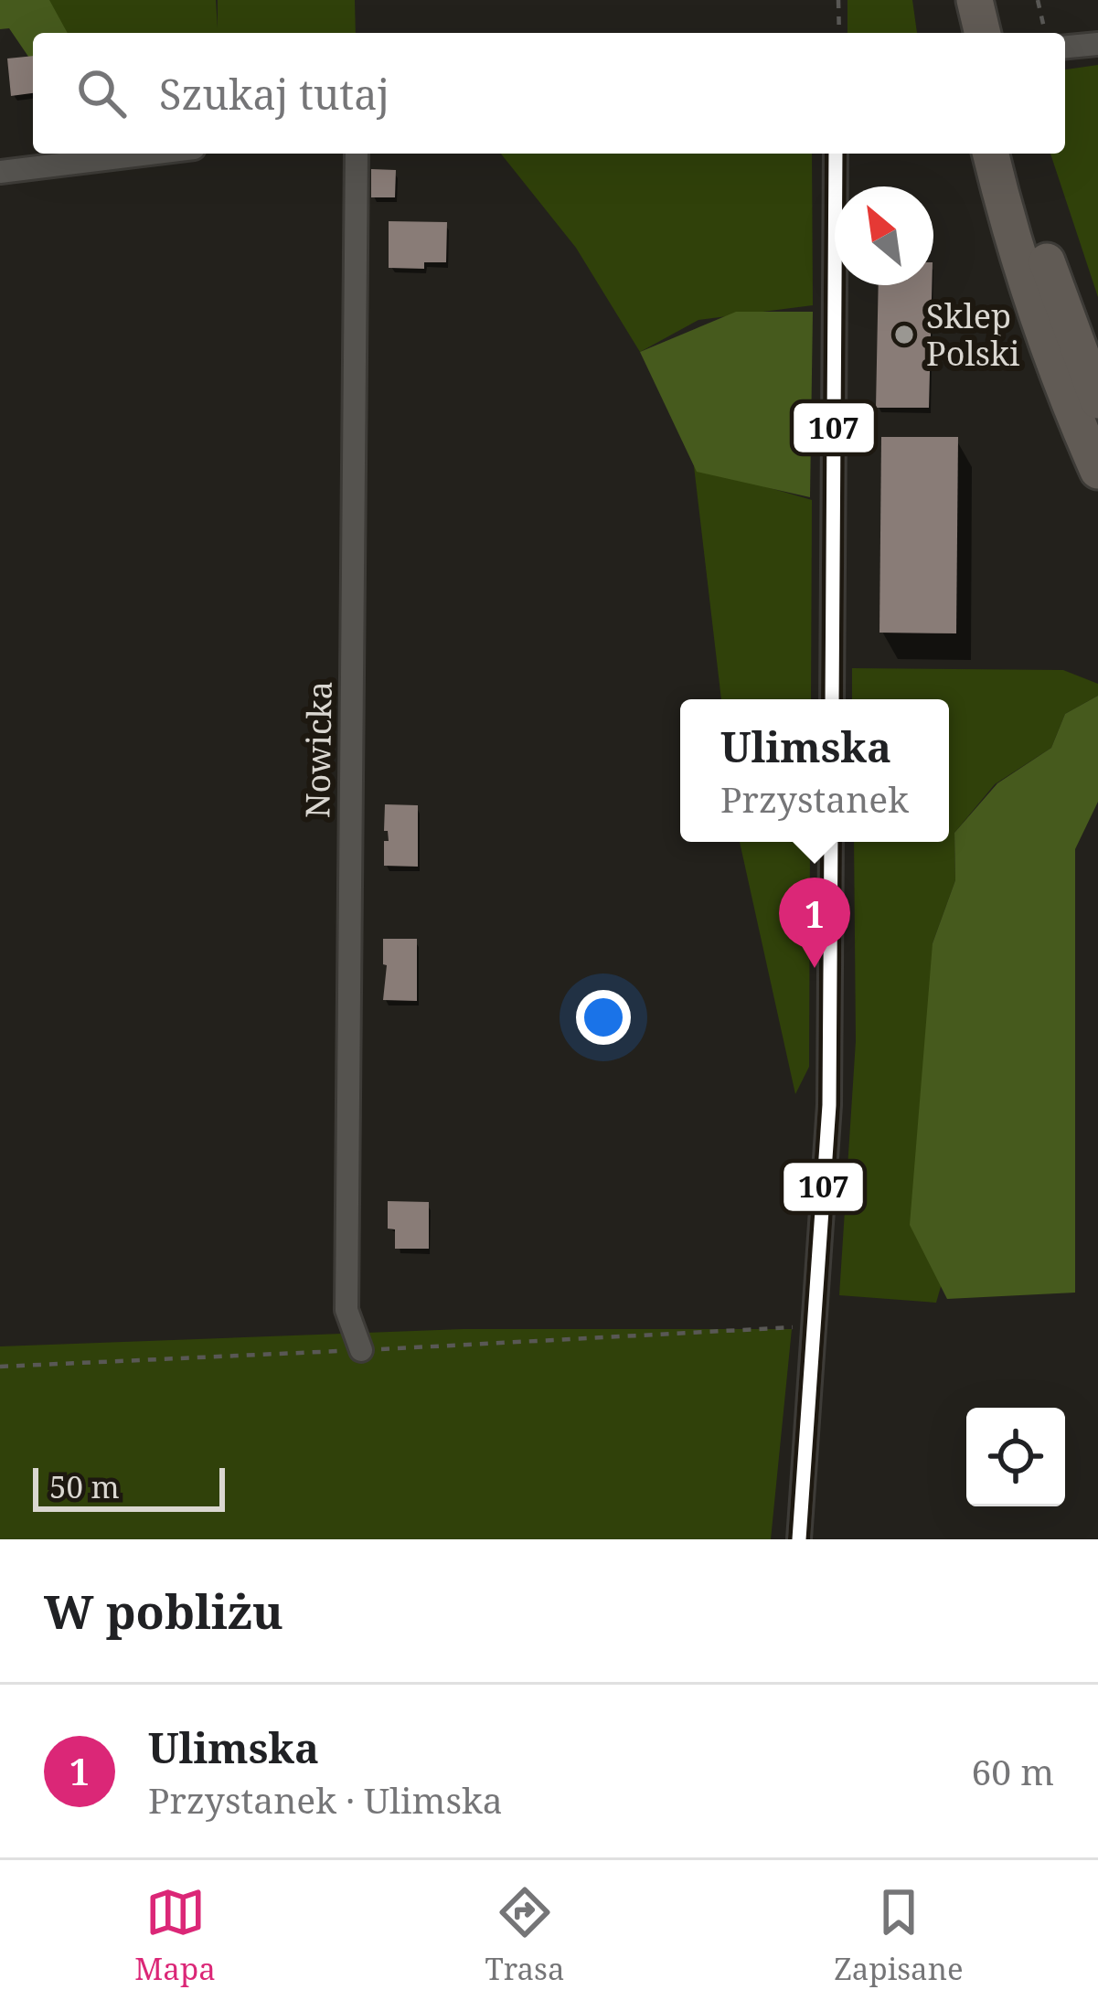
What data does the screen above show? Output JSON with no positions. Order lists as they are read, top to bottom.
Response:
{
  "streets": {
    "street": ["Nowicka"]
  },
  "places": ["Sklep Polski"],
  "lines": ["transit line 107"],
  "scale_bar": "50 m",
  "north": "top left",
  "page": {
    "search": "Szukaj tutaj",
    "popup": ["Ulimska", "Przystanek"],
    "pins": "1",
    "scale": "50 m",
    "heading": "W pobliżu",
    "list": [
      {
        "mark": "1",
        "name": "Ulimska",
        "note": "Przystanek · Ulimska",
        "value": "60 m"
      }
    ],
    "nav": ["Mapa", "Trasa", "Zapisane"]
  }
}
